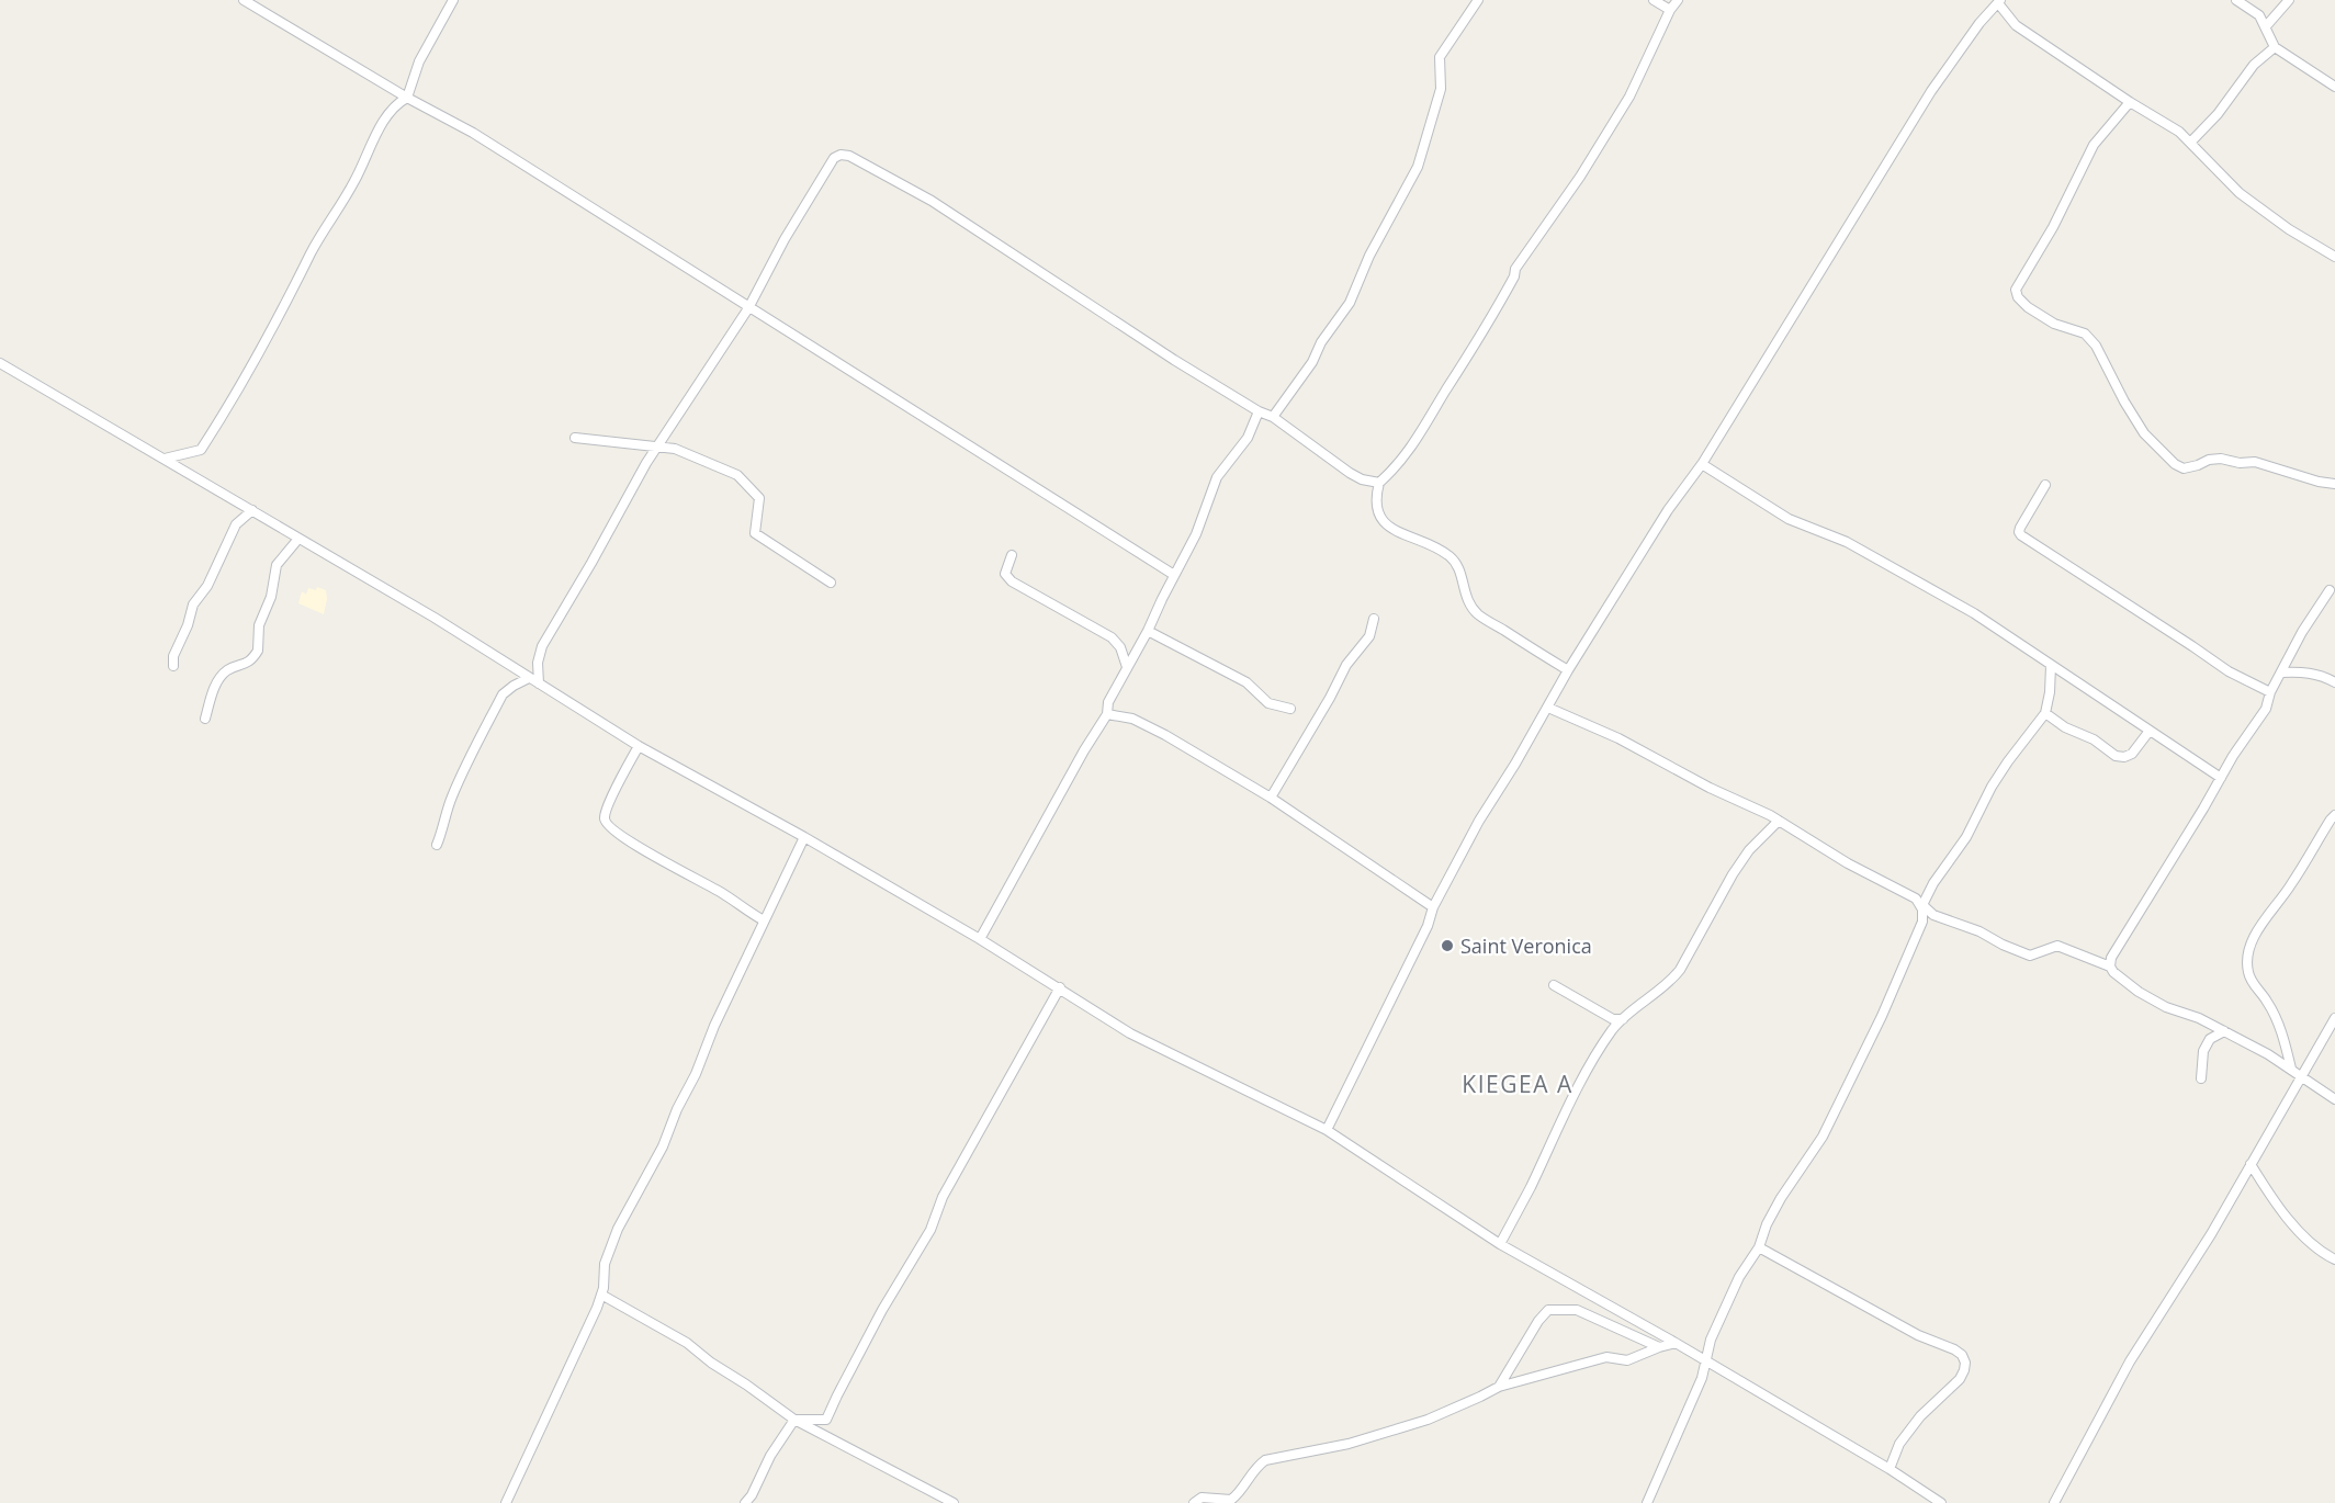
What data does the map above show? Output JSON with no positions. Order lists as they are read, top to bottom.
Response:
{
  "districts": ["KIEGEA A"],
  "places": ["Saint Veronica"]
}
